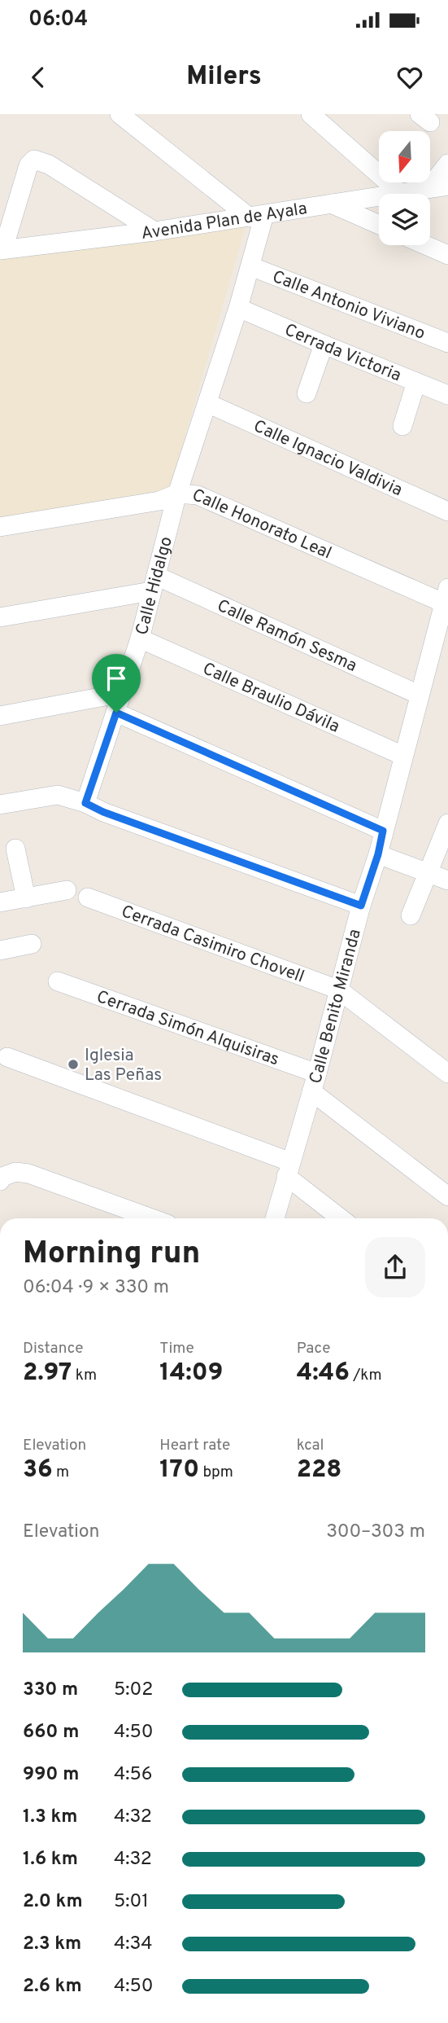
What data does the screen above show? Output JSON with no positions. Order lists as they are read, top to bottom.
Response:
{
  "streets": {
    "street": [
      "Avenida Plan de Ayala",
      "Calle Antonio Viviano",
      "Cerrada Victoria",
      "Calle Ignacio Valdivia",
      "Calle Honorato Leal",
      "Calle Hidalgo",
      "Calle Ramón Sesma",
      "Calle Braulio Dávila",
      "Cerrada Casimiro Chovell",
      "Calle Benito Miranda",
      "Cerrada Simón Alquisiras"
    ]
  },
  "crossings": [
    ["Avenida Plan de Ayala", "Calle Hidalgo"],
    ["Calle Antonio Viviano", "Calle Hidalgo"],
    ["Cerrada Victoria", "Calle Hidalgo"],
    ["Calle Ignacio Valdivia", "Calle Hidalgo"],
    ["Calle Honorato Leal", "Calle Hidalgo"],
    ["Calle Honorato Leal", "Calle Benito Miranda"],
    ["Calle Hidalgo", "Calle Ramón Sesma"],
    ["Calle Hidalgo", "Calle Braulio Dávila"],
    ["Calle Ramón Sesma", "Calle Benito Miranda"],
    ["Calle Braulio Dávila", "Calle Benito Miranda"],
    ["Cerrada Casimiro Chovell", "Calle Benito Miranda"],
    ["Calle Benito Miranda", "Cerrada Simón Alquisiras"]
  ],
  "places": ["Iglesia Las Peñas"],
  "north": "bottom",
  "page": {
    "status": "06:04",
    "header": "Milers",
    "heading": ["Morning run", "06:04 · 9 × 330 m"],
    "stats": [
      ["Distance", "2.97 km"],
      ["Time", "14:09"],
      ["Pace", "4:46 /km"],
      ["Elevation", "36 m"],
      ["Heart rate", "170 bpm"],
      ["kcal", "228"]
    ],
    "chart": ["Elevation", "300–303 m"],
    "list": [
      {
        "name": "330 m",
        "note": "5:02"
      },
      {
        "name": "660 m",
        "note": "4:50"
      },
      {
        "name": "990 m",
        "note": "4:56"
      },
      {
        "name": "1.3 km",
        "note": "4:32"
      },
      {
        "name": "1.6 km",
        "note": "4:32"
      },
      {
        "name": "2.0 km",
        "note": "5:01"
      },
      {
        "name": "2.3 km",
        "note": "4:34"
      },
      {
        "name": "2.6 km",
        "note": "4:50"
      }
    ]
  }
}
